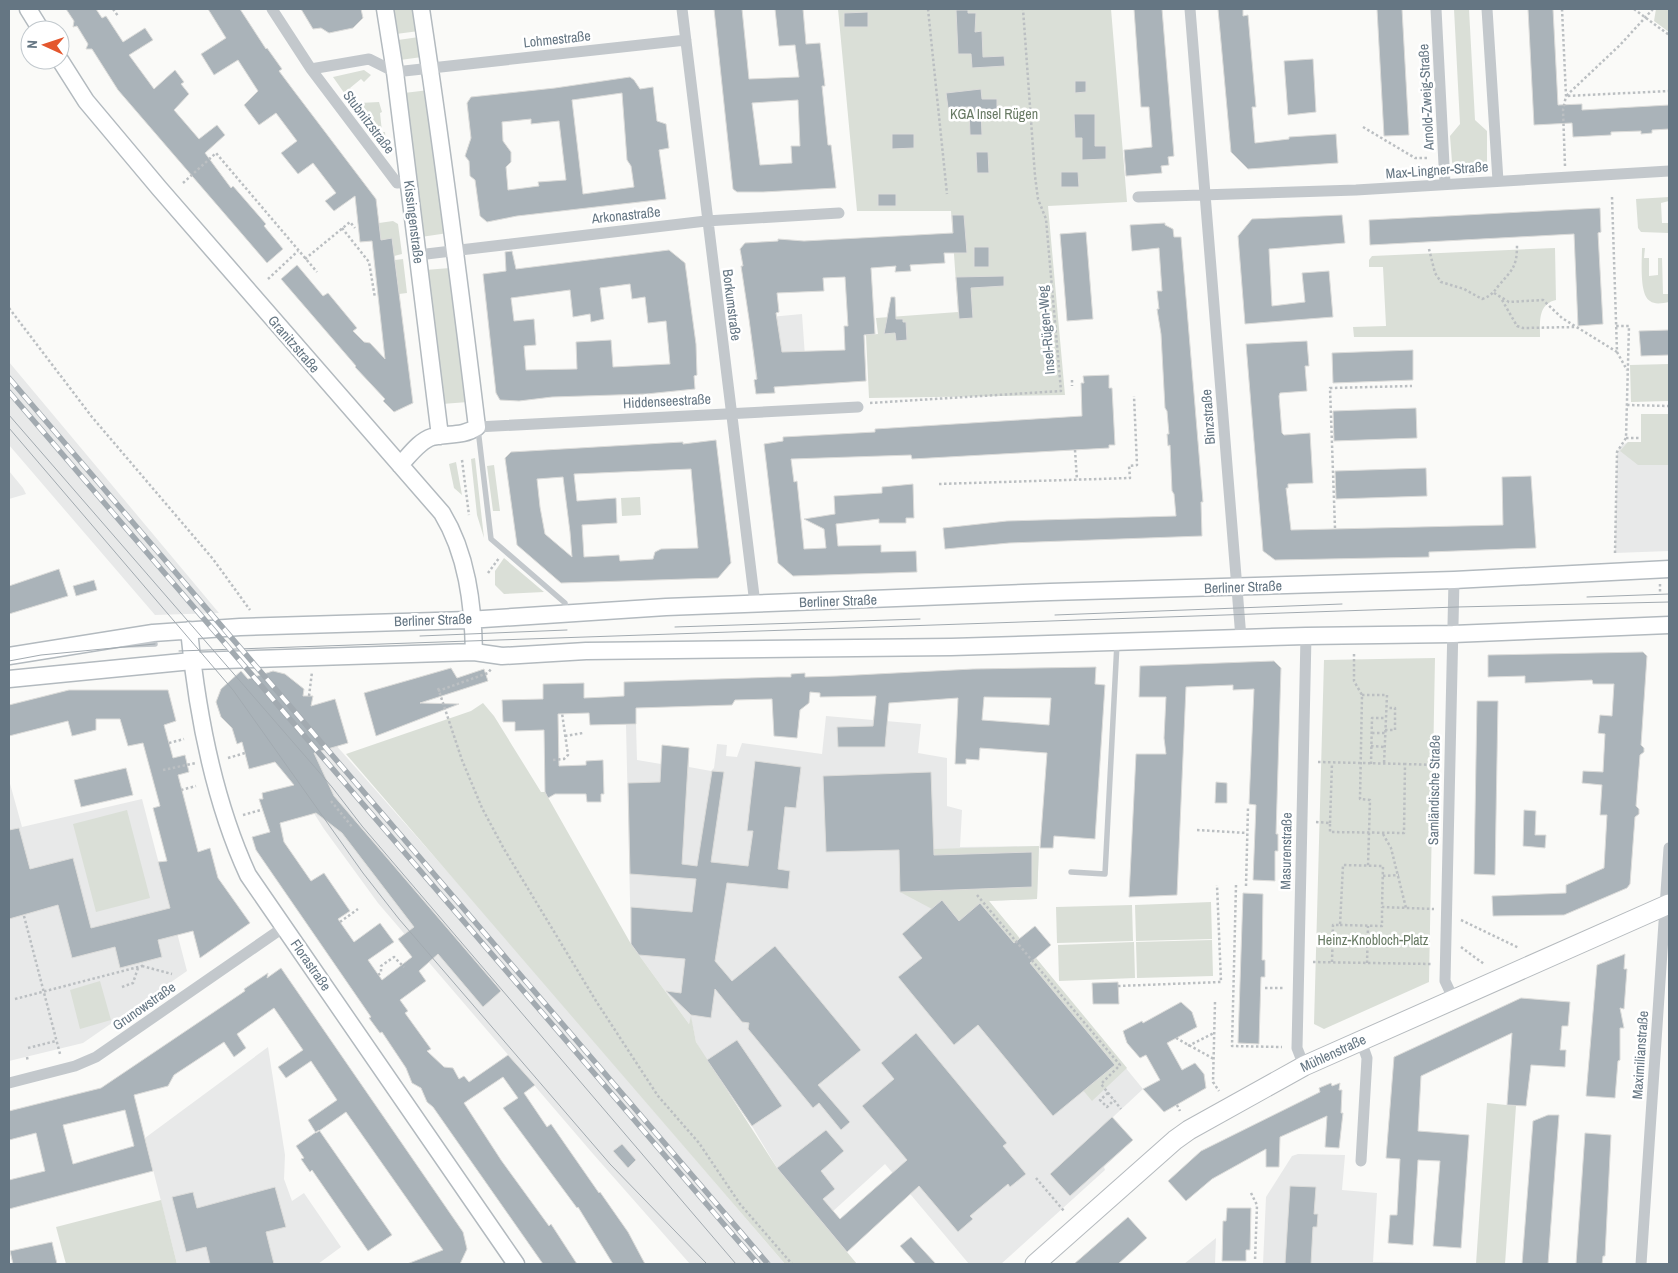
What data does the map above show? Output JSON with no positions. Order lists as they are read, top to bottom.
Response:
{
  "streets": {
    "main road": [
      "Kissingenstraße",
      "Granitzstraße",
      "Berliner Straße",
      "Florastraße",
      "Mühlenstraße"
    ],
    "street": [
      "Lohmestraße",
      "Arnold-Zweig-Straße",
      "Stubnitzstraße",
      "Max-Lingner-Straße",
      "Arkonastraße",
      "Borkumstraße",
      "Hiddenseestraße",
      "Binzstraße",
      "Samländische Straße",
      "Masurenstraße",
      "Grunowstraße",
      "Maximilianstraße"
    ],
    "path": ["Insel-Rügen-Weg"]
  },
  "crossings": [
    ["Lohmestraße", "Borkumstraße"],
    ["Arnold-Zweig-Straße", "Max-Lingner-Straße"],
    ["Stubnitzstraße", "Kissingenstraße"],
    ["Max-Lingner-Straße", "Binzstraße"],
    ["Arkonastraße", "Kissingenstraße"],
    ["Arkonastraße", "Borkumstraße"],
    ["Borkumstraße", "Hiddenseestraße"],
    ["Borkumstraße", "Berliner Straße"],
    ["Granitzstraße", "Berliner Straße"],
    ["Binzstraße", "Berliner Straße"],
    ["Berliner Straße", "Samländische Straße"],
    ["Berliner Straße", "Florastraße"],
    ["Samländische Straße", "Mühlenstraße"],
    ["Masurenstraße", "Mühlenstraße"],
    ["Florastraße", "Grunowstraße"],
    ["Mühlenstraße", "Maximilianstraße"]
  ],
  "parks": ["KGA Insel Rügen", "Heinz-Knobloch-Platz"],
  "north": "left"
}
